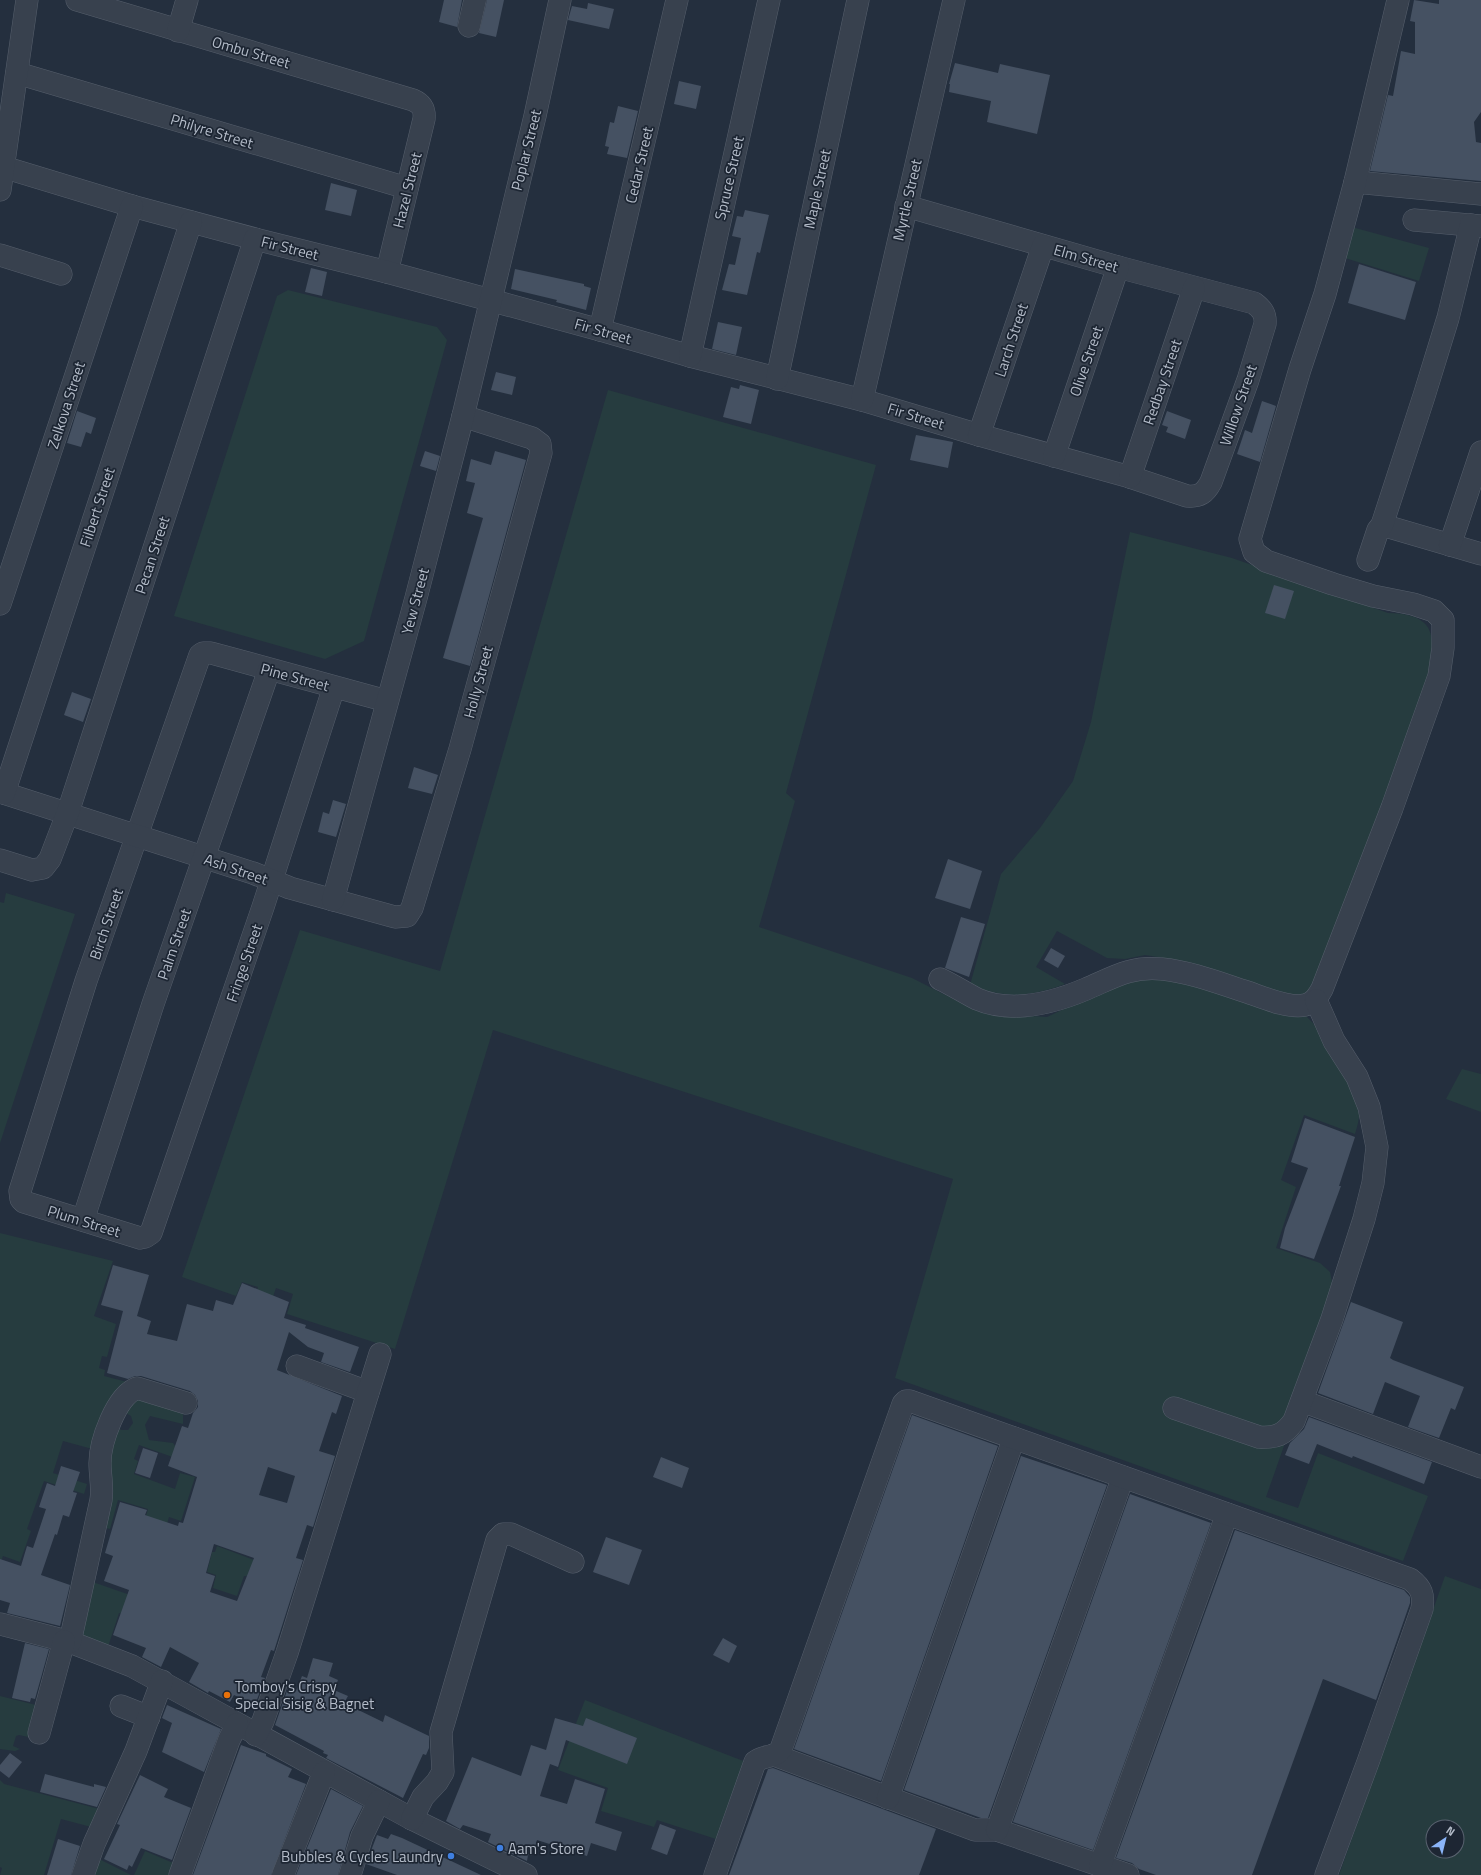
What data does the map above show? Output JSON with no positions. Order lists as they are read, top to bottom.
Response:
{
  "streets": {
    "street": [
      "Ombu Street",
      "Philyre Street",
      "Poplar Street",
      "Cedar Street",
      "Spruce Street",
      "Maple Street",
      "Hazel Street",
      "Myrtle Street",
      "Fir Street",
      "Elm Street",
      "Larch Street",
      "Olive Street",
      "Redbay Street",
      "Zelkova Street",
      "Willow Street",
      "Filbert Street",
      "Pecan Street",
      "Yew Street",
      "Pine Street",
      "Holly Street",
      "Ash Street",
      "Birch Street",
      "Palm Street",
      "Fringe Street",
      "Plum Street"
    ]
  },
  "crossings": [
    ["Ombu Street", "Hazel Street"],
    ["Philyre Street", "Hazel Street"],
    ["Poplar Street", "Fir Street"],
    ["Poplar Street", "Yew Street"],
    ["Cedar Street", "Fir Street"],
    ["Spruce Street", "Fir Street"],
    ["Maple Street", "Fir Street"],
    ["Hazel Street", "Fir Street"],
    ["Myrtle Street", "Fir Street"],
    ["Myrtle Street", "Elm Street"],
    ["Fir Street", "Larch Street"],
    ["Fir Street", "Olive Street"],
    ["Fir Street", "Redbay Street"],
    ["Fir Street", "Zelkova Street"],
    ["Fir Street", "Willow Street"],
    ["Fir Street", "Filbert Street"],
    ["Fir Street", "Pecan Street"],
    ["Fir Street", "Yew Street"],
    ["Elm Street", "Larch Street"],
    ["Elm Street", "Olive Street"],
    ["Elm Street", "Redbay Street"],
    ["Elm Street", "Willow Street"],
    ["Filbert Street", "Ash Street"],
    ["Pecan Street", "Ash Street"],
    ["Yew Street", "Pine Street"],
    ["Yew Street", "Holly Street"],
    ["Yew Street", "Ash Street"],
    ["Pine Street", "Birch Street"],
    ["Pine Street", "Palm Street"],
    ["Pine Street", "Fringe Street"],
    ["Holly Street", "Ash Street"],
    ["Ash Street", "Birch Street"],
    ["Ash Street", "Palm Street"],
    ["Ash Street", "Fringe Street"],
    ["Birch Street", "Plum Street"],
    ["Palm Street", "Plum Street"],
    ["Fringe Street", "Plum Street"]
  ],
  "places": ["Tomboy's Crispy Special Sisig & Bagnet", "Aam's Store", "Bubbles & Cycles Laundry"],
  "north": "top right"
}
